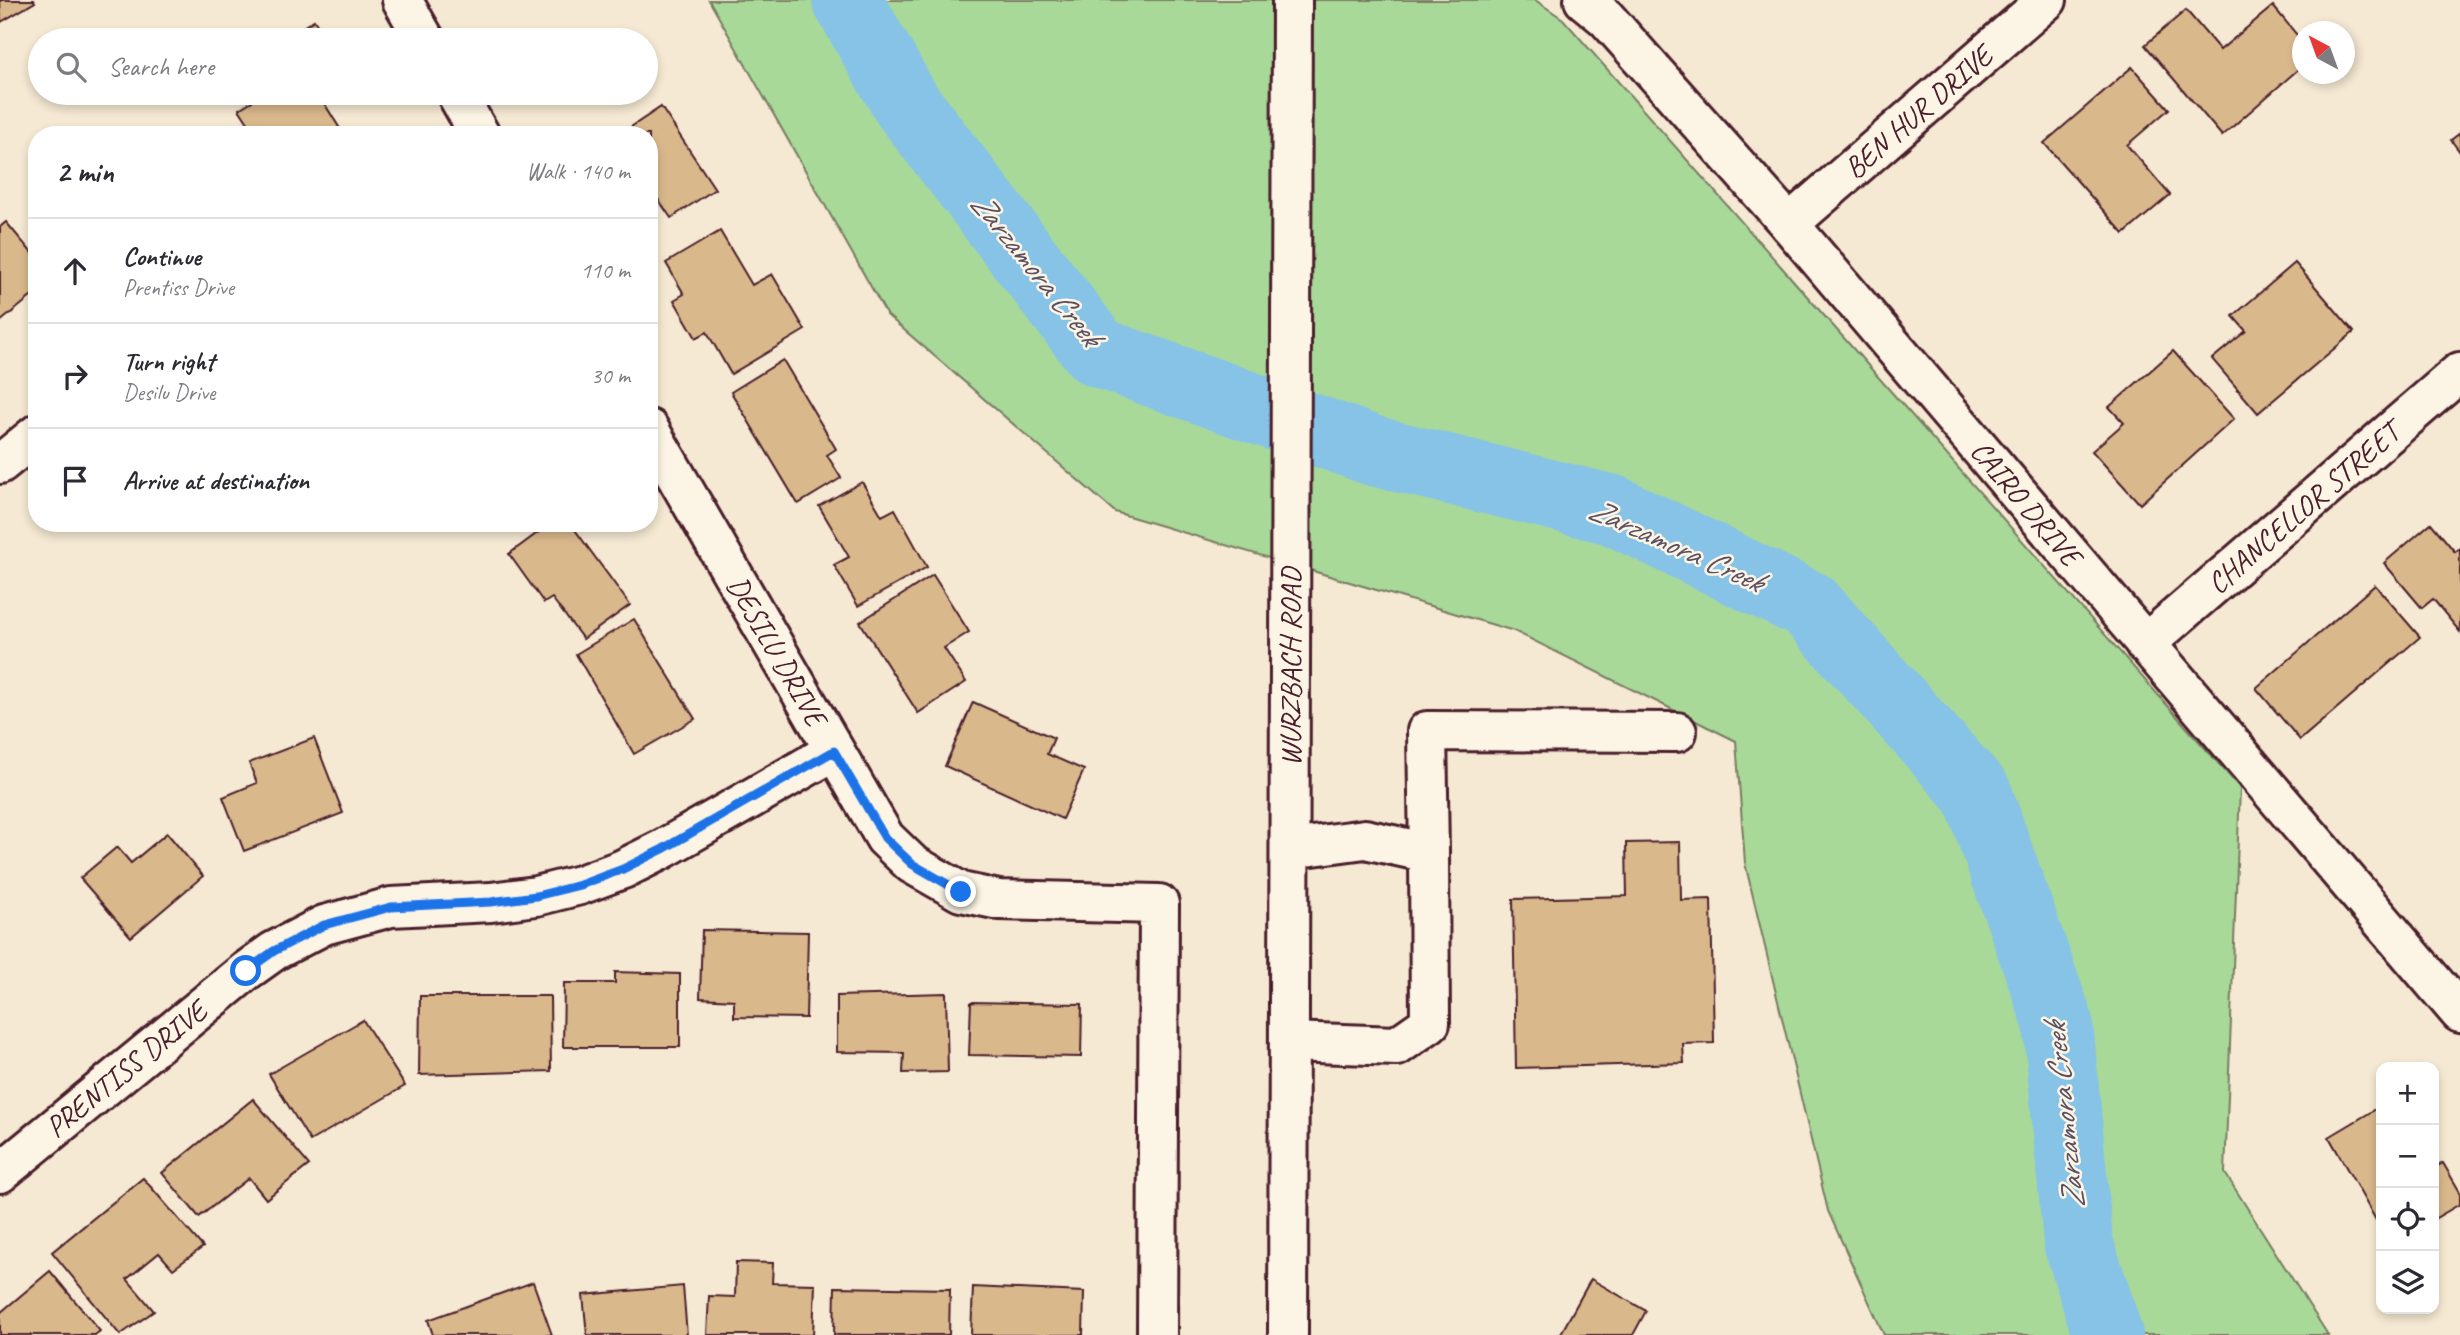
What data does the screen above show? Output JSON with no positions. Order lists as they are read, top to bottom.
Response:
{
  "streets": {
    "street": [
      "BEN HUR DRIVE",
      "CAIRO DRIVE",
      "CHANCELLOR STREET",
      "DESILU DRIVE",
      "WURZBACH ROAD",
      "PRENTISS DRIVE"
    ]
  },
  "crossings": [
    ["BEN HUR DRIVE", "CAIRO DRIVE"],
    ["CAIRO DRIVE", "CHANCELLOR STREET"],
    ["DESILU DRIVE", "PRENTISS DRIVE"]
  ],
  "water": ["Zarzamora Creek"],
  "north": "top left",
  "page": {
    "search": "Search here",
    "heading": ["2 min", "Walk · 140 m"],
    "list": [
      ["Continue", "Prentiss Drive", "110 m"],
      ["Turn right", "Desilu Drive", "30 m"],
      "Arrive at destination"
    ],
    "map_buttons": ["+", "−"]
  }
}
